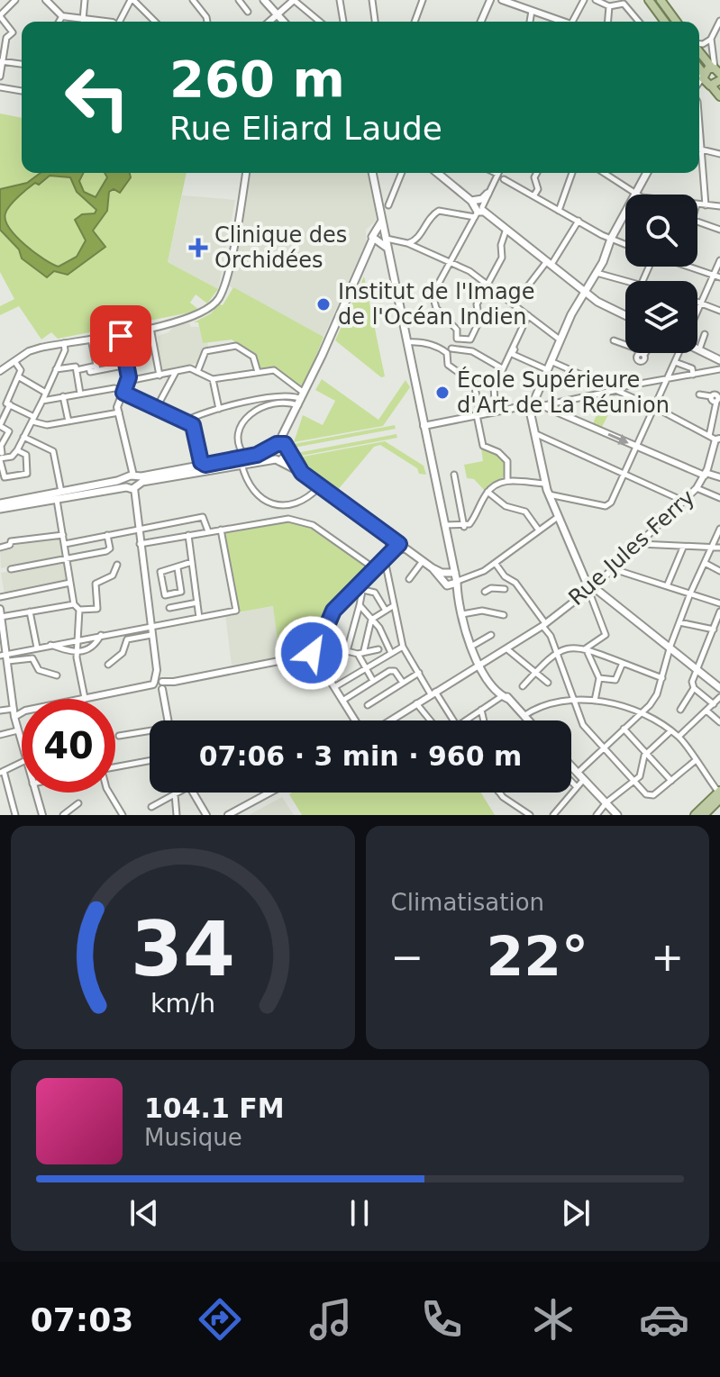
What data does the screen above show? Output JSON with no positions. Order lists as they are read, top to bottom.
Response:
{
  "streets": {
    "street": ["Rue Jules Ferry"]
  },
  "places": {
    "health": ["Clinique des Orchidées"],
    "other": ["Institut de l'Image de l'Océan Indien", "École Supérieure d'Art de La Réunion"]
  },
  "page": {
    "turn": ["260 m", "Rue Eliard Laude"],
    "limit": "40",
    "trip": "07:06 · 3 min · 960 m",
    "tile": "Climatisation",
    "heat": ["−", "22°", "+"],
    "song": ["104.1 FM", "Musique"],
    "tabs": "07:03",
    "gauge": ["34", "km/h"]
  }
}
